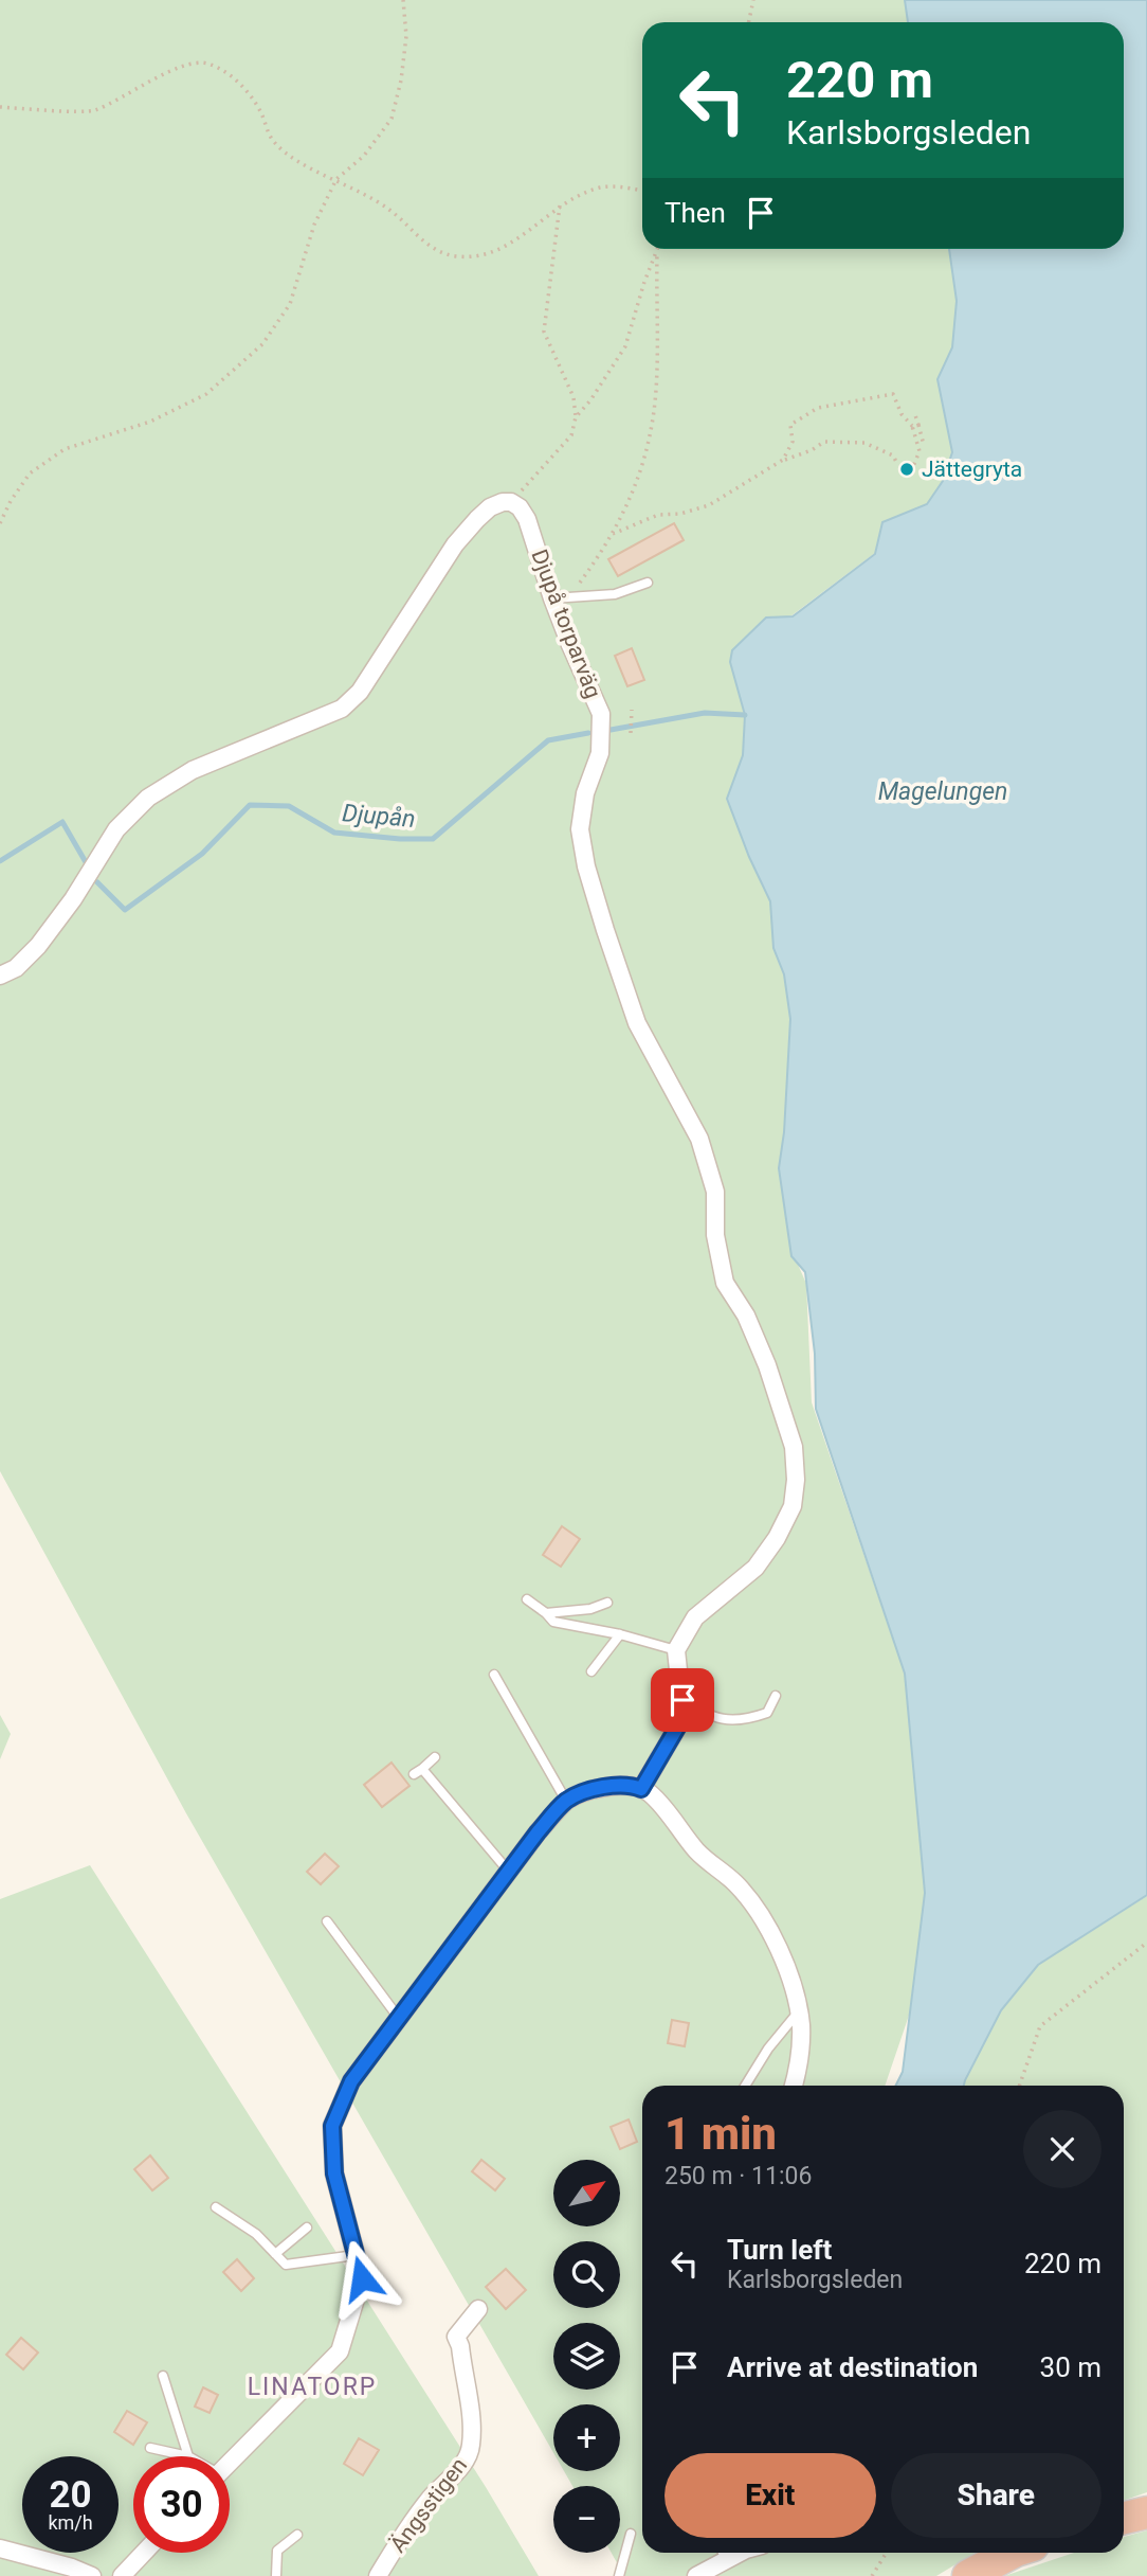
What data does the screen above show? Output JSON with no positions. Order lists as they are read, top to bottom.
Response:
{
  "streets": {
    "street": ["Djupå torparväg", "Ängsstigen"]
  },
  "districts": ["LINATORP"],
  "water": ["Magelungen", "Djupån"],
  "places": ["Jättegryta"],
  "north": "top right",
  "page": {
    "turn": ["220 m", "Karlsborgsleden"],
    "then": "Then",
    "heading": ["1 min", "250 m · 11:06"],
    "map_buttons": ["+", "−"],
    "list": [
      {
        "name": "Turn left",
        "note": "Karlsborgsleden",
        "value": "220 m"
      },
      {
        "name": "Arrive at destination",
        "value": "30 m"
      }
    ],
    "buttons": ["Exit", "Share"],
    "speed": "20 km/h",
    "limit": "30"
  }
}
